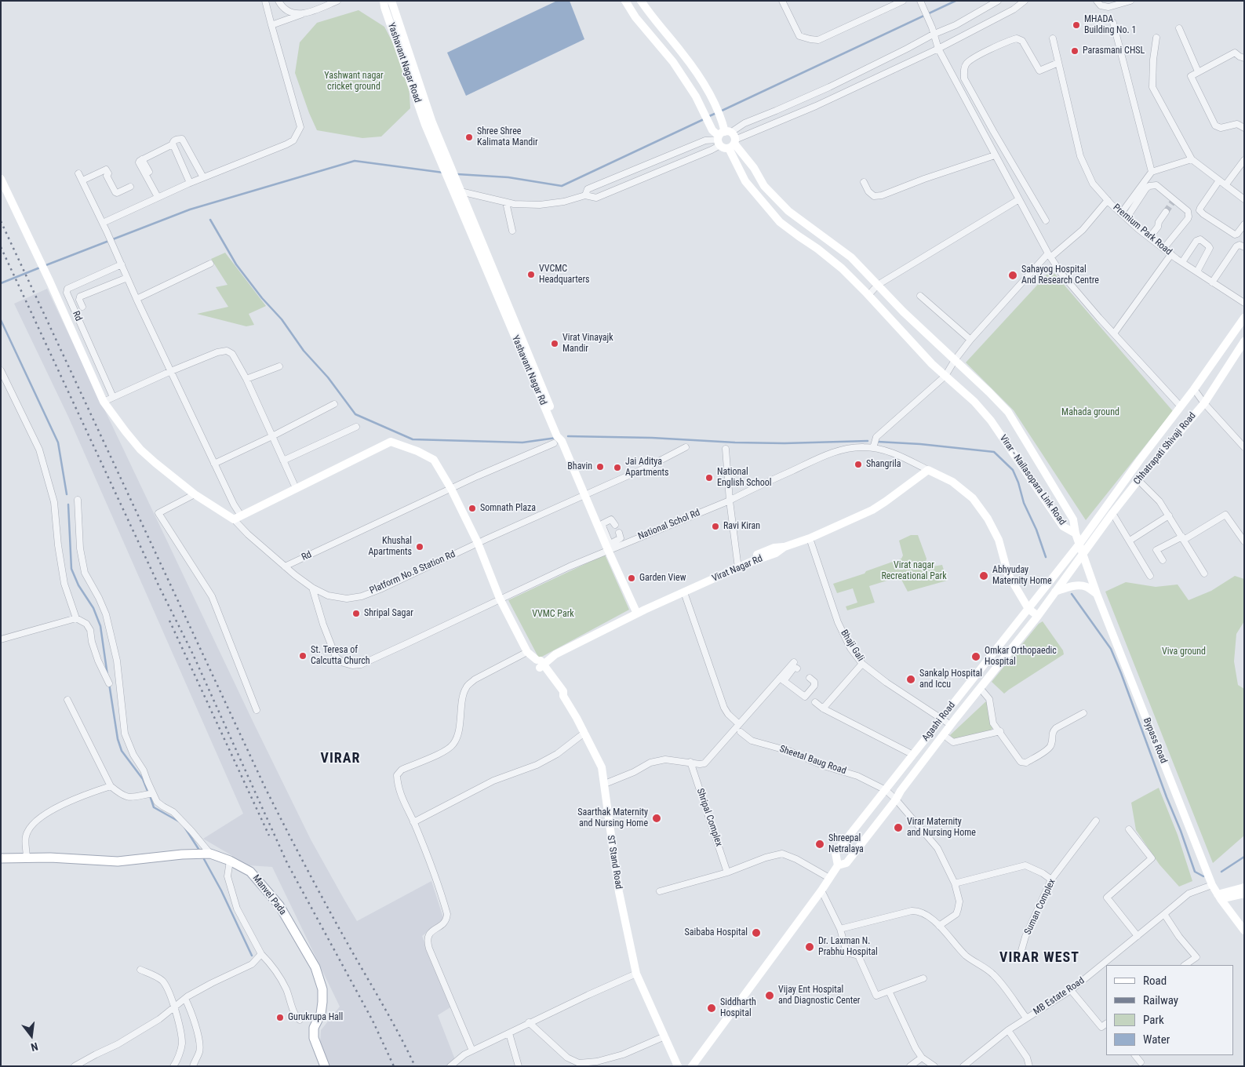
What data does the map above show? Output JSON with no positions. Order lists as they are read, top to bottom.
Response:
{
  "streets": {
    "main road": ["Manvel Pada"],
    "street": [
      "Yashavant Nagar Road",
      "Premium Park Road",
      "Rd",
      "Yashavant Nagar Rd",
      "Chhatrapati Shivaji Road",
      "Virar - Nailasopara Link Road",
      "National Schol Rd",
      "Virat Nagar Rd",
      "Platform No.8 Station Rd",
      "Bhaji Gali",
      "Agashi Road",
      "Bypass Road",
      "Sheetal Baug Road",
      "Shripal Complex",
      "ST Stand Road",
      "Suman Complex",
      "MB Estate Road"
    ]
  },
  "crossings": [
    ["Yashavant Nagar Road", "Yashavant Nagar Rd"],
    ["Rd", "Platform No.8 Station Rd"],
    ["Yashavant Nagar Rd", "National Schol Rd"],
    ["Yashavant Nagar Rd", "Virat Nagar Rd"],
    ["Yashavant Nagar Rd", "Platform No.8 Station Rd"],
    ["Chhatrapati Shivaji Road", "Agashi Road"],
    ["Chhatrapati Shivaji Road", "Bypass Road"],
    ["Virar - Nailasopara Link Road", "Bypass Road"],
    ["National Schol Rd", "Virat Nagar Rd"],
    ["National Schol Rd", "Platform No.8 Station Rd"],
    ["Virat Nagar Rd", "Bhaji Gali"],
    ["Virat Nagar Rd", "ST Stand Road"],
    ["Bhaji Gali", "Agashi Road"],
    ["Agashi Road", "Bypass Road"],
    ["Agashi Road", "Sheetal Baug Road"],
    ["Bypass Road", "MB Estate Road"],
    ["Sheetal Baug Road", "MB Estate Road"]
  ],
  "districts": ["VIRAR", "VIRAR WEST"],
  "parks": [
    "Yashwant nagar cricket ground",
    "Mahada ground",
    "Virat nagar Recreational Park",
    "VVMC Park",
    "Viva ground"
  ],
  "places": [
    "MHADA Building No. 1",
    "Parasmani CHSL",
    "Shree Shree Kalimata Mandir",
    "VVCMC Headquarters",
    "Sahayog Hospital And Research Centre",
    "Virat Vinayajk Mandir",
    "Shangrila",
    "Bhavin",
    "Jai Aditya Apartments",
    "National English School",
    "Somnath Plaza",
    "Ravi Kiran",
    "Khushal Apartments",
    "Abhyuday Maternity Home",
    "Garden View",
    "Shripal Sagar",
    "St. Teresa of Calcutta Church",
    "Omkar Orthopaedic Hospital",
    "Sankalp Hospital and Iccu",
    "Saarthak Maternity and Nursing Home",
    "Virar Maternity and Nursing Home",
    "Shreepal Netralaya",
    "Saibaba Hospital",
    "Dr. Laxman N. Prabhu Hospital",
    "Vijay Ent Hospital and Diagnostic Center",
    "Siddharth Hospital",
    "Gurukrupa Hall"
  ],
  "legend": [
    "Road",
    "Railway",
    "Park",
    "Water"
  ],
  "north": "bottom"
}
